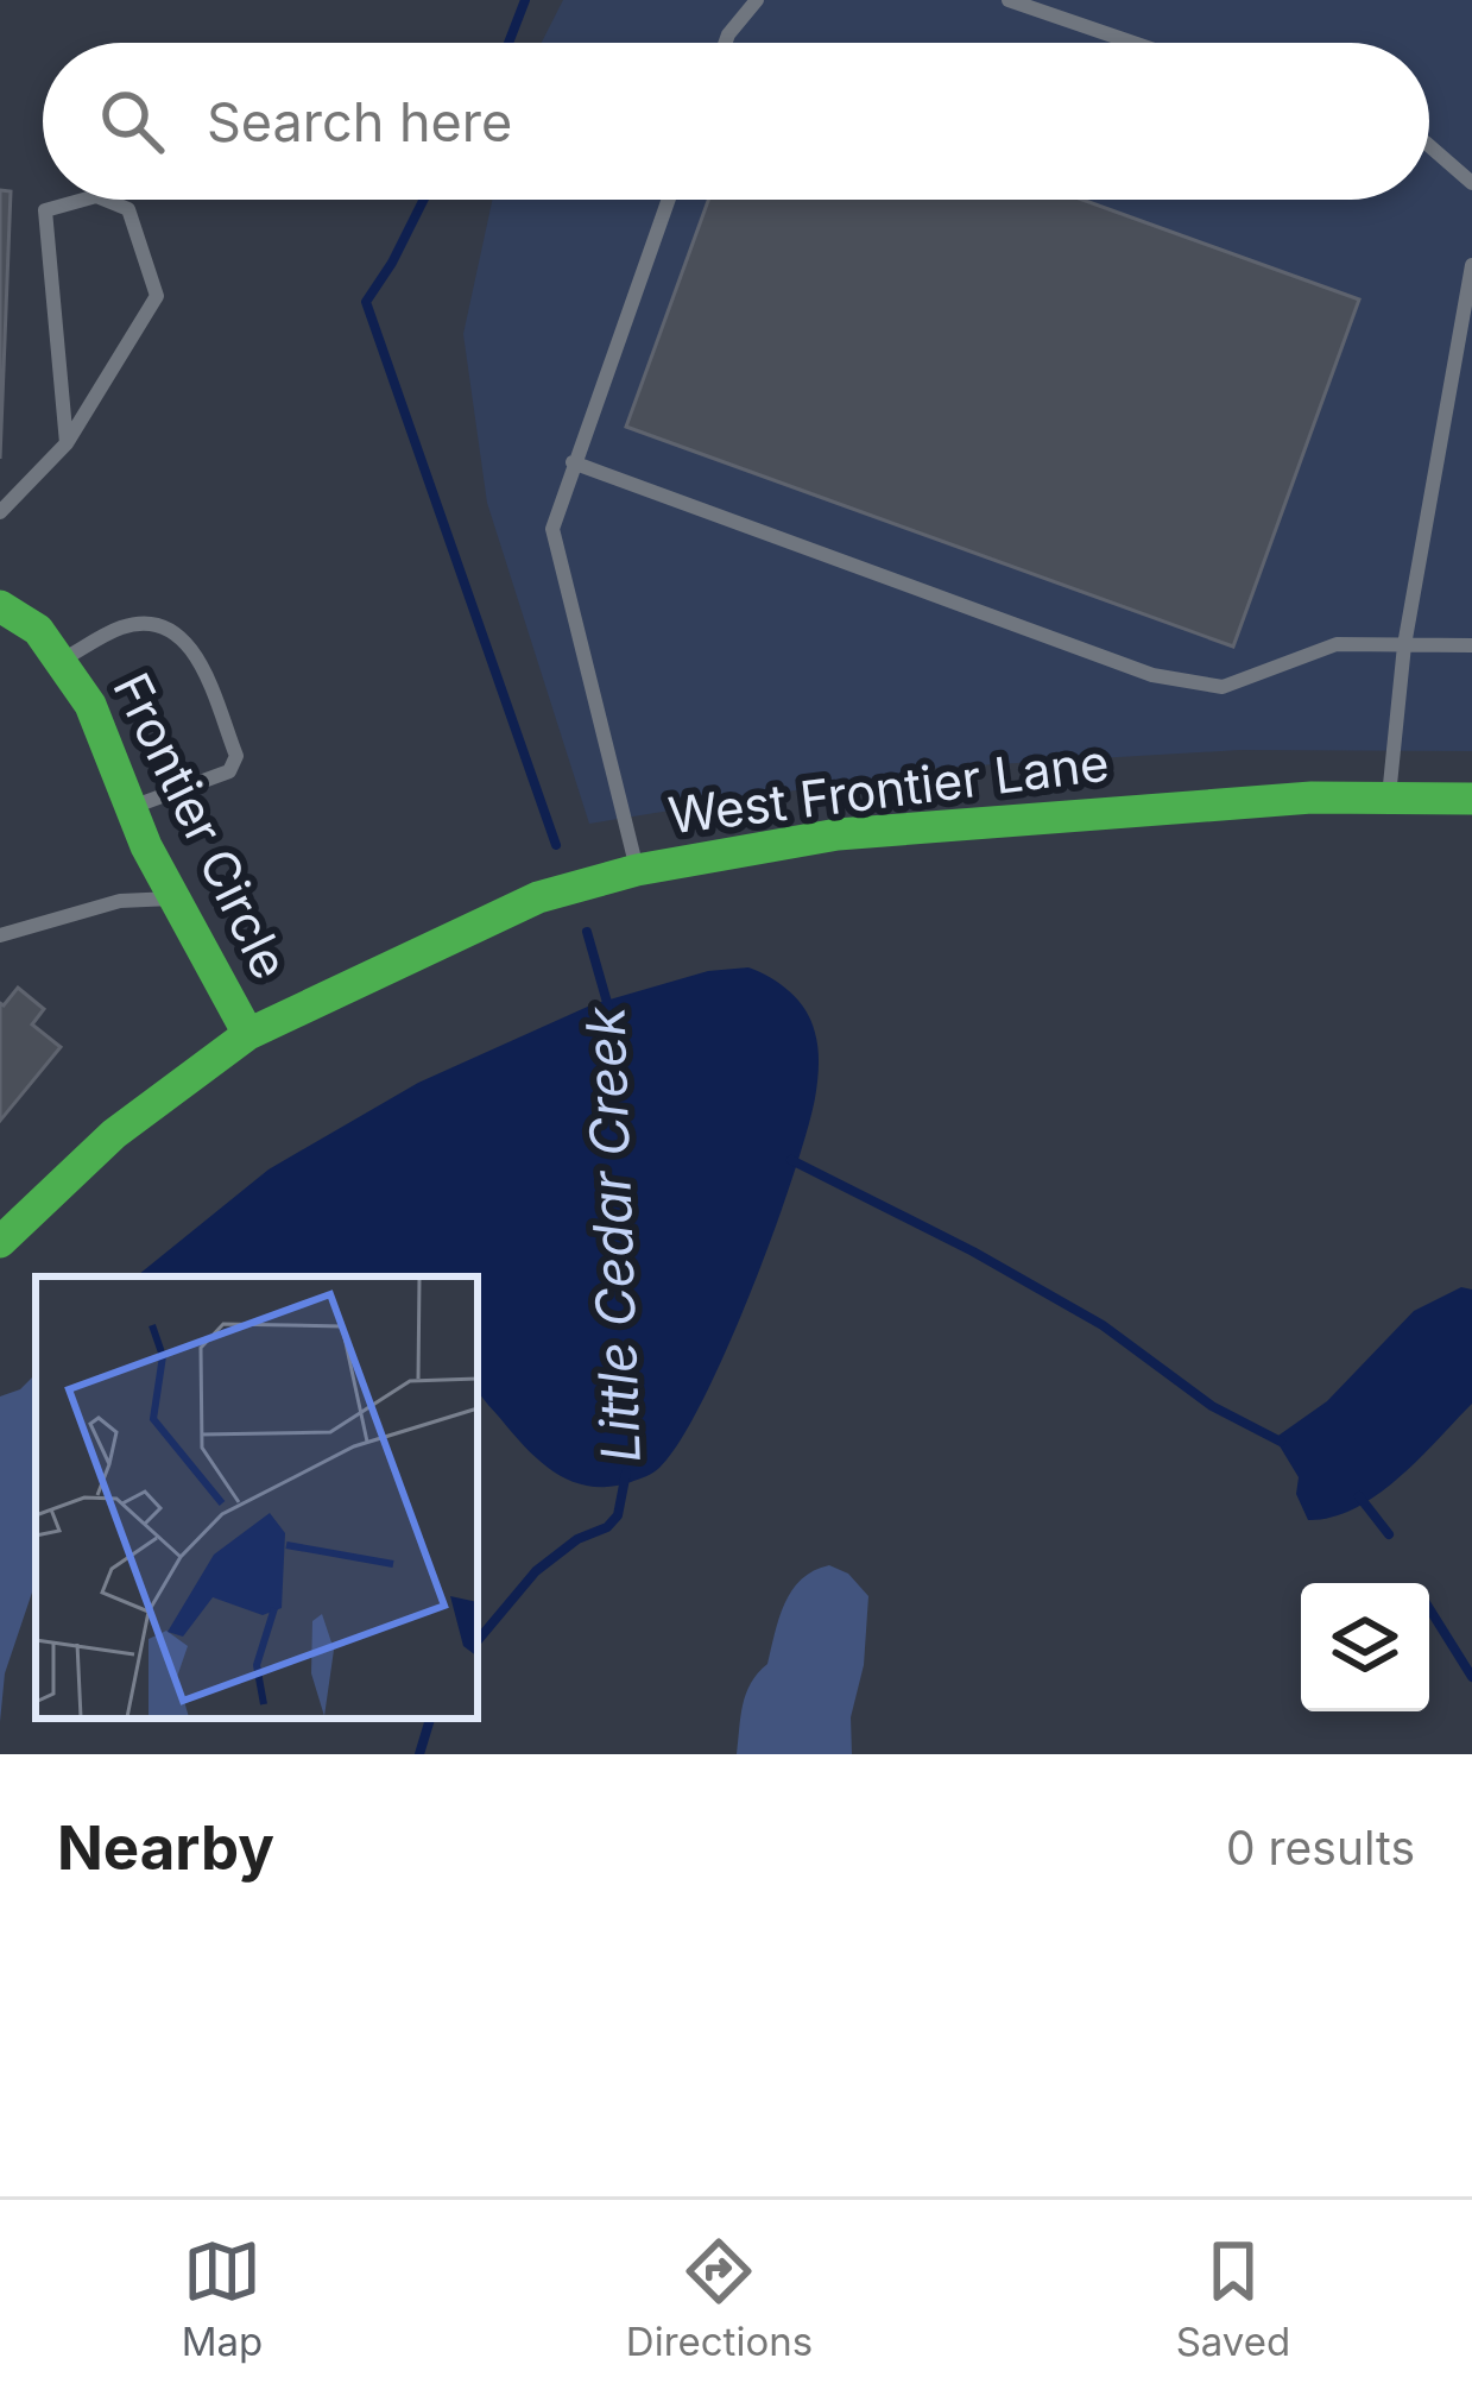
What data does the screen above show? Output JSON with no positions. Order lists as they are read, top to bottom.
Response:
{
  "streets": {
    "street": ["West Frontier Lane", "Frontier Circle"]
  },
  "crossings": [
    ["West Frontier Lane", "Frontier Circle"]
  ],
  "water": ["Little Cedar Creek"],
  "page": {
    "search": "Search here",
    "heading": ["Nearby", "0 results"],
    "nav": ["Map", "Directions", "Saved"]
  }
}
